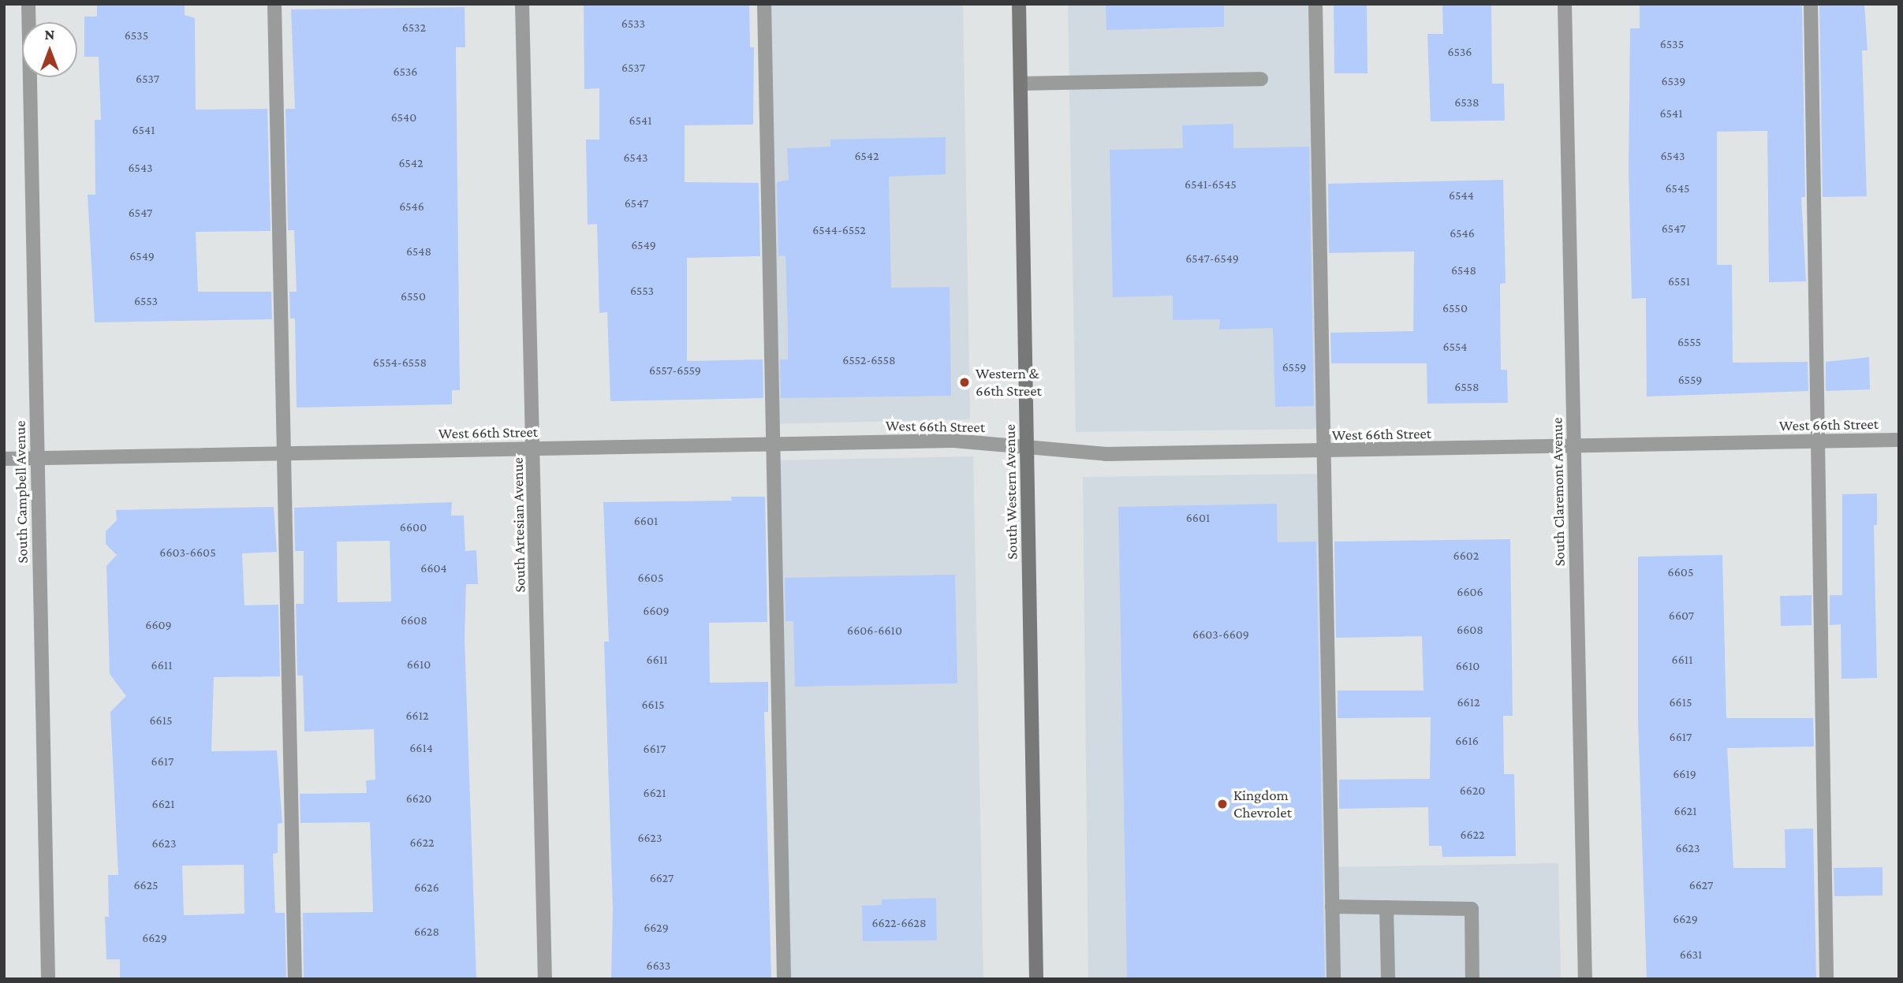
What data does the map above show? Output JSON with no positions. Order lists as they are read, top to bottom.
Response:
{
  "streets": {
    "main road": ["South Western Avenue"],
    "street": [
      "West 66th Street",
      "South Campbell Avenue",
      "South Claremont Avenue",
      "South Artesian Avenue"
    ]
  },
  "crossings": [
    ["West 66th Street", "South Campbell Avenue"],
    ["West 66th Street", "South Western Avenue"],
    ["West 66th Street", "South Claremont Avenue"],
    ["West 66th Street", "South Artesian Avenue"]
  ],
  "places": ["Western & 66th Street", "Kingdom Chevrolet"],
  "house_numbers": [
    "6533",
    "6532",
    "6535",
    "6535",
    "6536",
    "6537",
    "6536",
    "6537",
    "6539",
    "6538",
    "6541",
    "6540",
    "6541",
    "6541",
    "6542",
    "6543",
    "6543",
    "6542",
    "6543",
    "6541-6545",
    "6545",
    "6544",
    "6547",
    "6546",
    "6547",
    "6547",
    "6544-6552",
    "6546",
    "6549",
    "6548",
    "6549",
    "6547-6549",
    "6548",
    "6551",
    "6553",
    "6550",
    "6553",
    "6550",
    "6555",
    "6554",
    "6552-6558",
    "6554-6558",
    "6559",
    "6557-6559",
    "6559",
    "6558",
    "6601",
    "6601",
    "6600",
    "6603-6605",
    "6602",
    "6604",
    "6605",
    "6605",
    "6606",
    "6609",
    "6607",
    "6608",
    "6609",
    "6608",
    "6606-6610",
    "6603-6609",
    "6611",
    "6611",
    "6610",
    "6611",
    "6610",
    "6612",
    "6615",
    "6615",
    "6612",
    "6615",
    "6617",
    "6616",
    "6614",
    "6617",
    "6617",
    "6619",
    "6620",
    "6621",
    "6620",
    "6621",
    "6621",
    "6622",
    "6623",
    "6622",
    "6623",
    "6623",
    "6627",
    "6625",
    "6627",
    "6626",
    "6629",
    "6622-6628",
    "6629",
    "6628",
    "6629",
    "6631",
    "6633"
  ],
  "north": "top"
}
